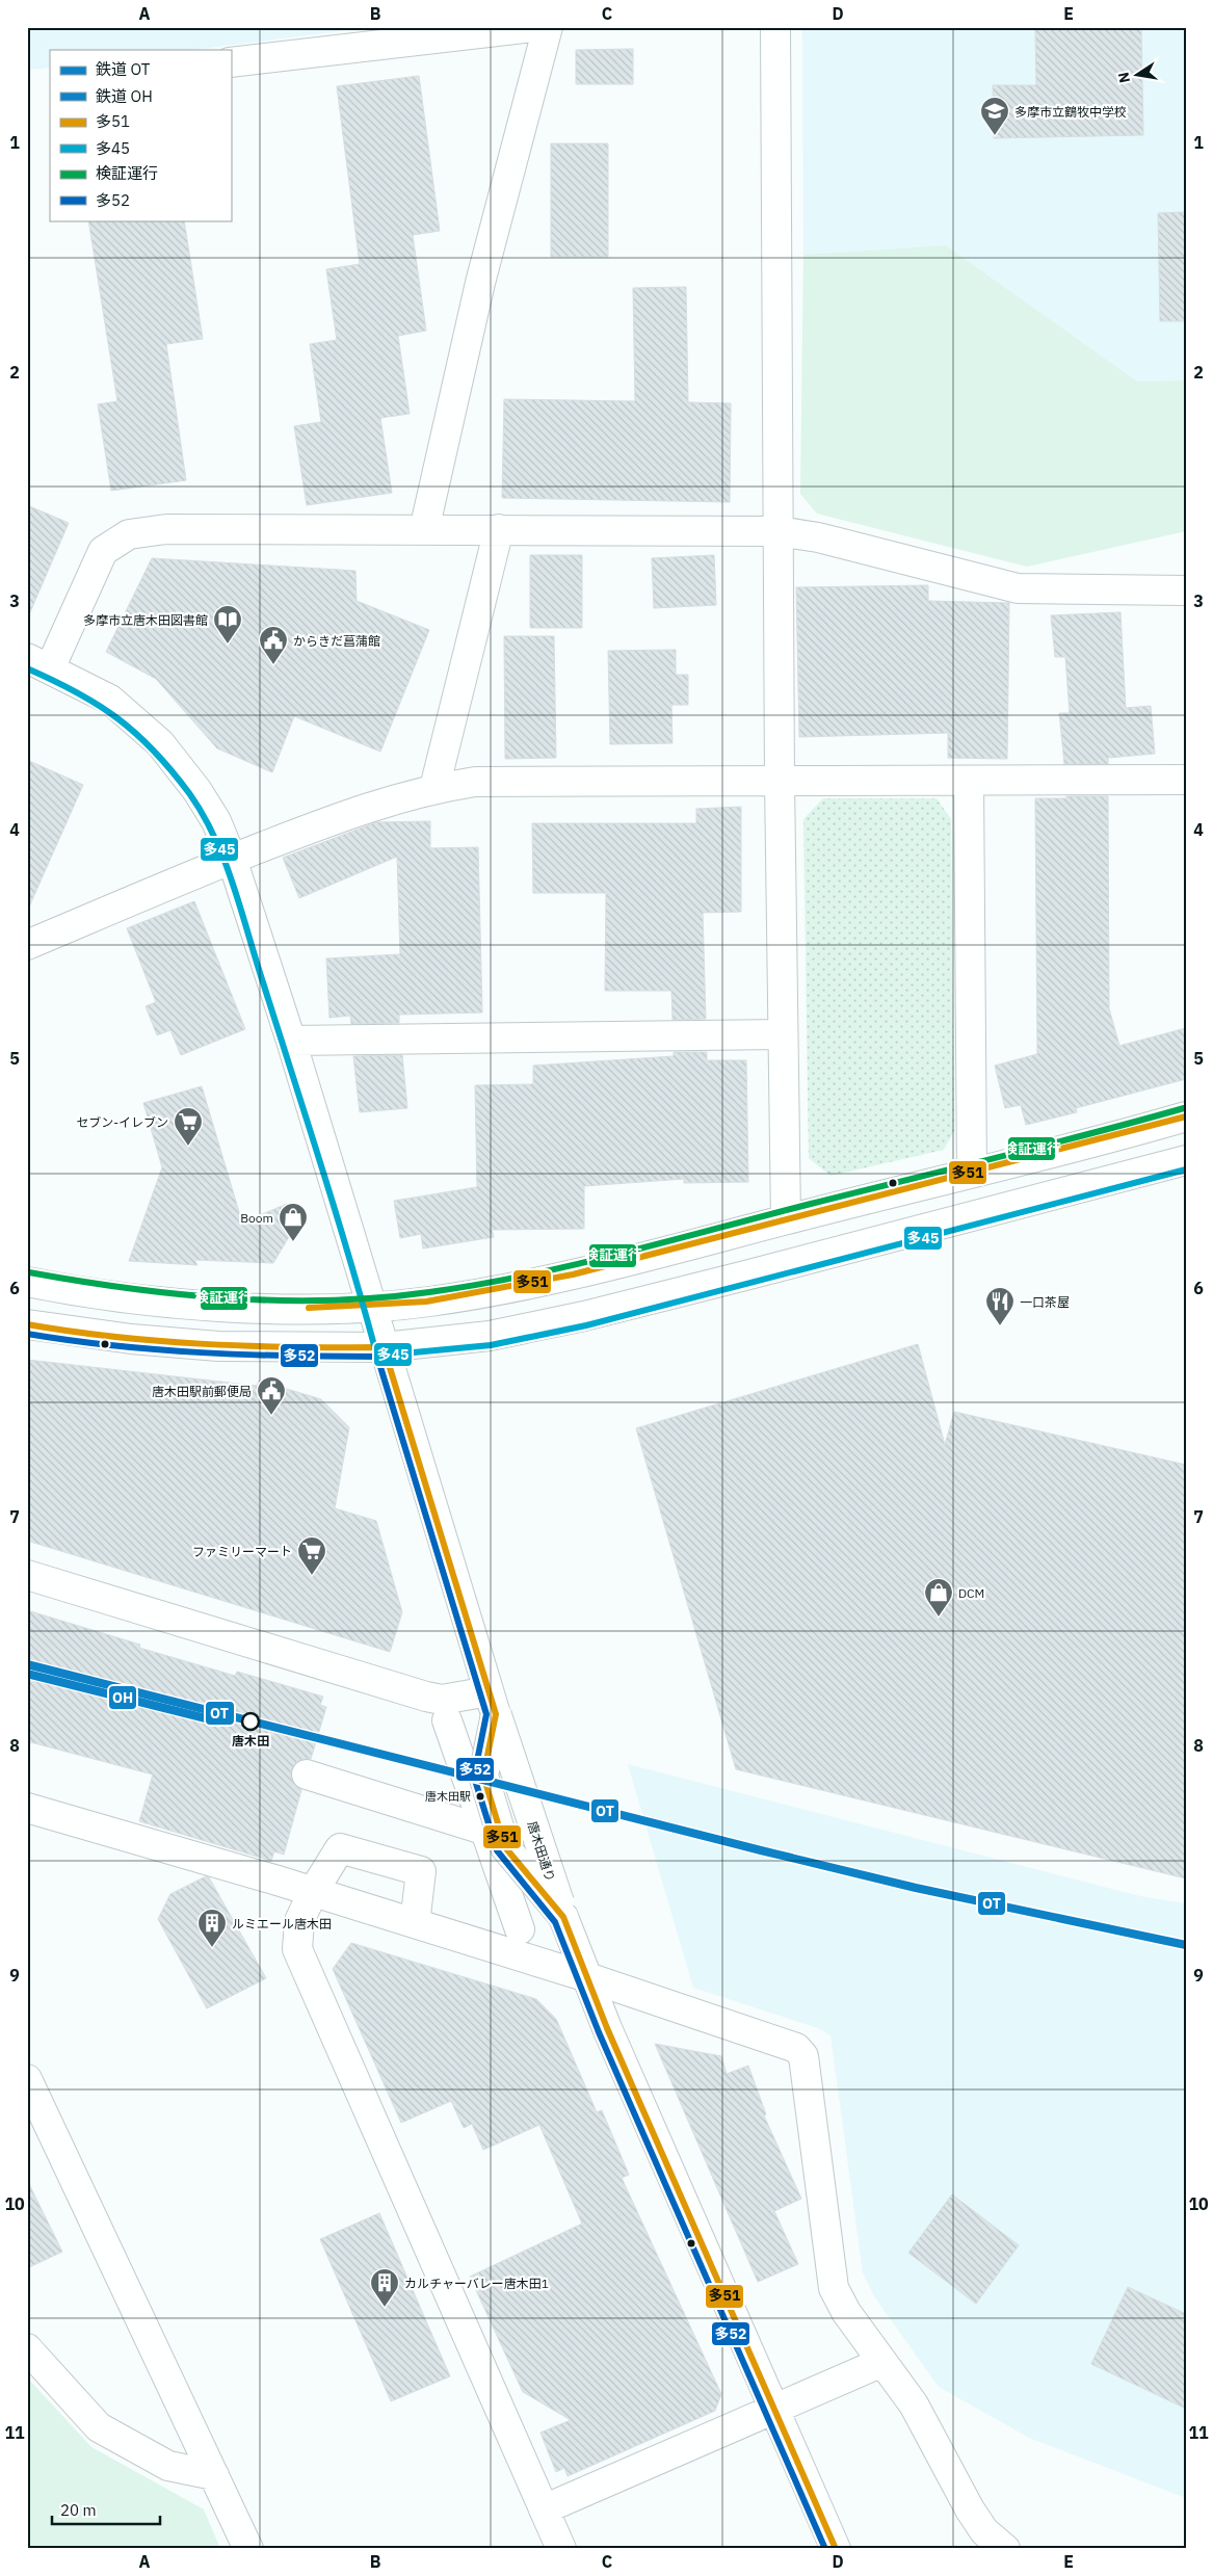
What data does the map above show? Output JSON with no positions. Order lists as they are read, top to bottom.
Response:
{
  "streets": {
    "street": ["唐木田通り"]
  },
  "places": {
    "school or university": ["多摩市立鶴牧中学校"],
    "library": ["多摩市立唐木田図書館"],
    "public building": ["からきだ菖蒲館", "唐木田駅前郵便局"],
    "supermarket": ["セブン-イレブン", "ファミリーマート"],
    "shop": ["Boom", "DCM"],
    "restaurant": ["一口茶屋"],
    "other": ["唐木田", "唐木田駅"],
    "building": ["ルミエール唐木田", "カルチャーバレー唐木田1"]
  },
  "lines": [
    "transit line 多45",
    "transit line 検証運行",
    "transit line 多51",
    "transit line 多52",
    "rail line OT",
    "rail line OH"
  ],
  "legend": [
    "鉄道 OT",
    "鉄道 OH",
    "多51",
    "多45",
    "検証運行",
    "多52"
  ],
  "scale_bar": "20 m",
  "north": "left",
  "grid": {
    "columns": [
      "A",
      "B",
      "C",
      "D",
      "E"
    ],
    "rows": [
      "1",
      "2",
      "3",
      "4",
      "5",
      "6",
      "7",
      "8",
      "9",
      "10",
      "11"
    ]
  }
}
